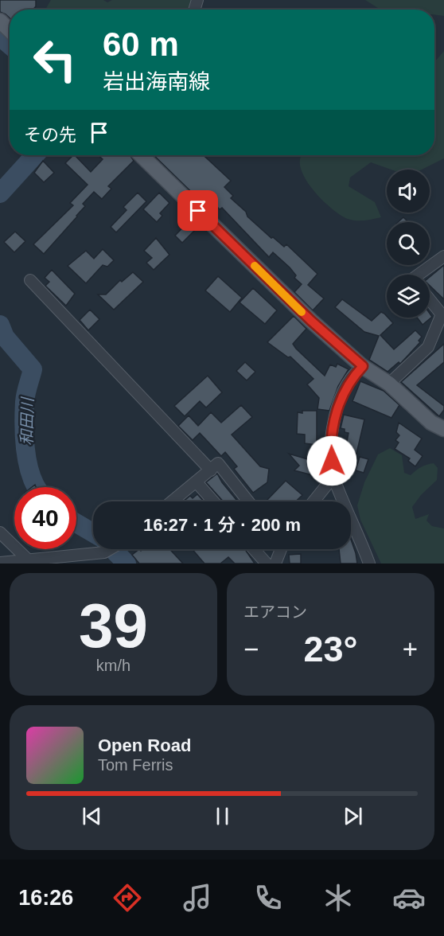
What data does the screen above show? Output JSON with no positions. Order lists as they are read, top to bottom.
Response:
{
  "water": ["和田川"],
  "page": {
    "turn": ["60 m", "岩出海南線"],
    "then": "その先",
    "limit": "40",
    "trip": "16:27 · 1 分 · 200 m",
    "tile": [
      ["39", "km/h"],
      "エアコン"
    ],
    "heat": ["−", "23°", "+"],
    "song": ["Open Road", "Tom Ferris"],
    "tabs": "16:26"
  }
}
